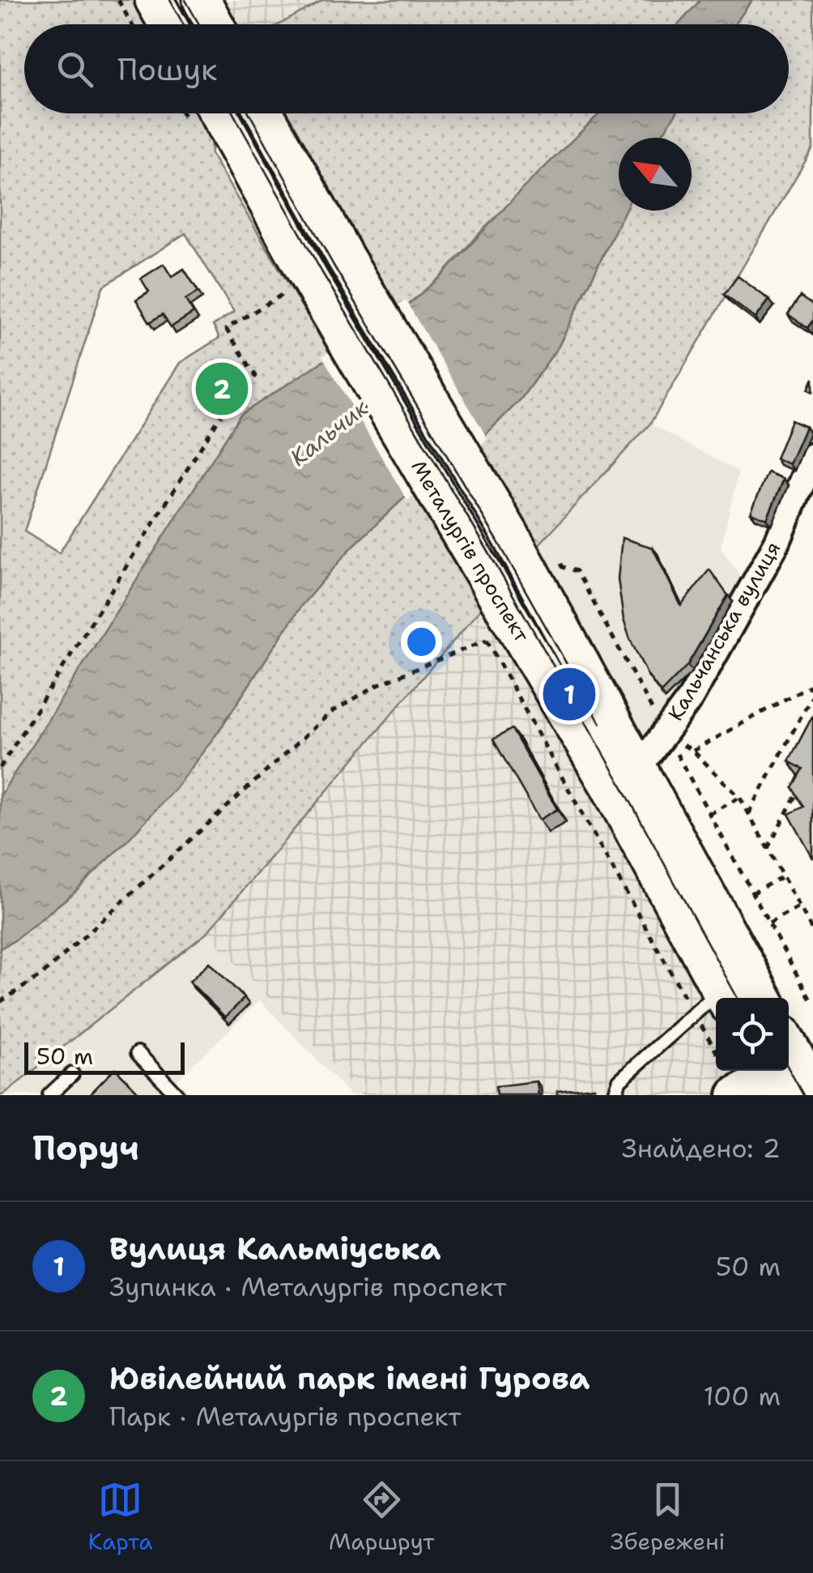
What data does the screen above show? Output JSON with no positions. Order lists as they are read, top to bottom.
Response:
{
  "streets": {
    "main road": ["Металургів проспект"],
    "street": ["Кальчанська вулиця"]
  },
  "crossings": [
    ["Металургів проспект", "Кальчанська вулиця"]
  ],
  "water": ["Кальчик"],
  "scale_bar": "50 m",
  "north": "top left",
  "page": {
    "search": "Пошук",
    "pins": ["2", "1"],
    "scale": "50 m",
    "heading": ["Поруч", "Знайдено: 2"],
    "list": [
      {
        "mark": "1",
        "name": "Вулиця Кальміуська",
        "note": "Зупинка · Металургів проспект",
        "value": "50 m"
      },
      {
        "mark": "2",
        "name": "Ювілейний парк імені Гурова",
        "note": "Парк · Металургів проспект",
        "value": "100 m"
      }
    ],
    "nav": ["Карта", "Маршрут", "Збережені"]
  }
}
